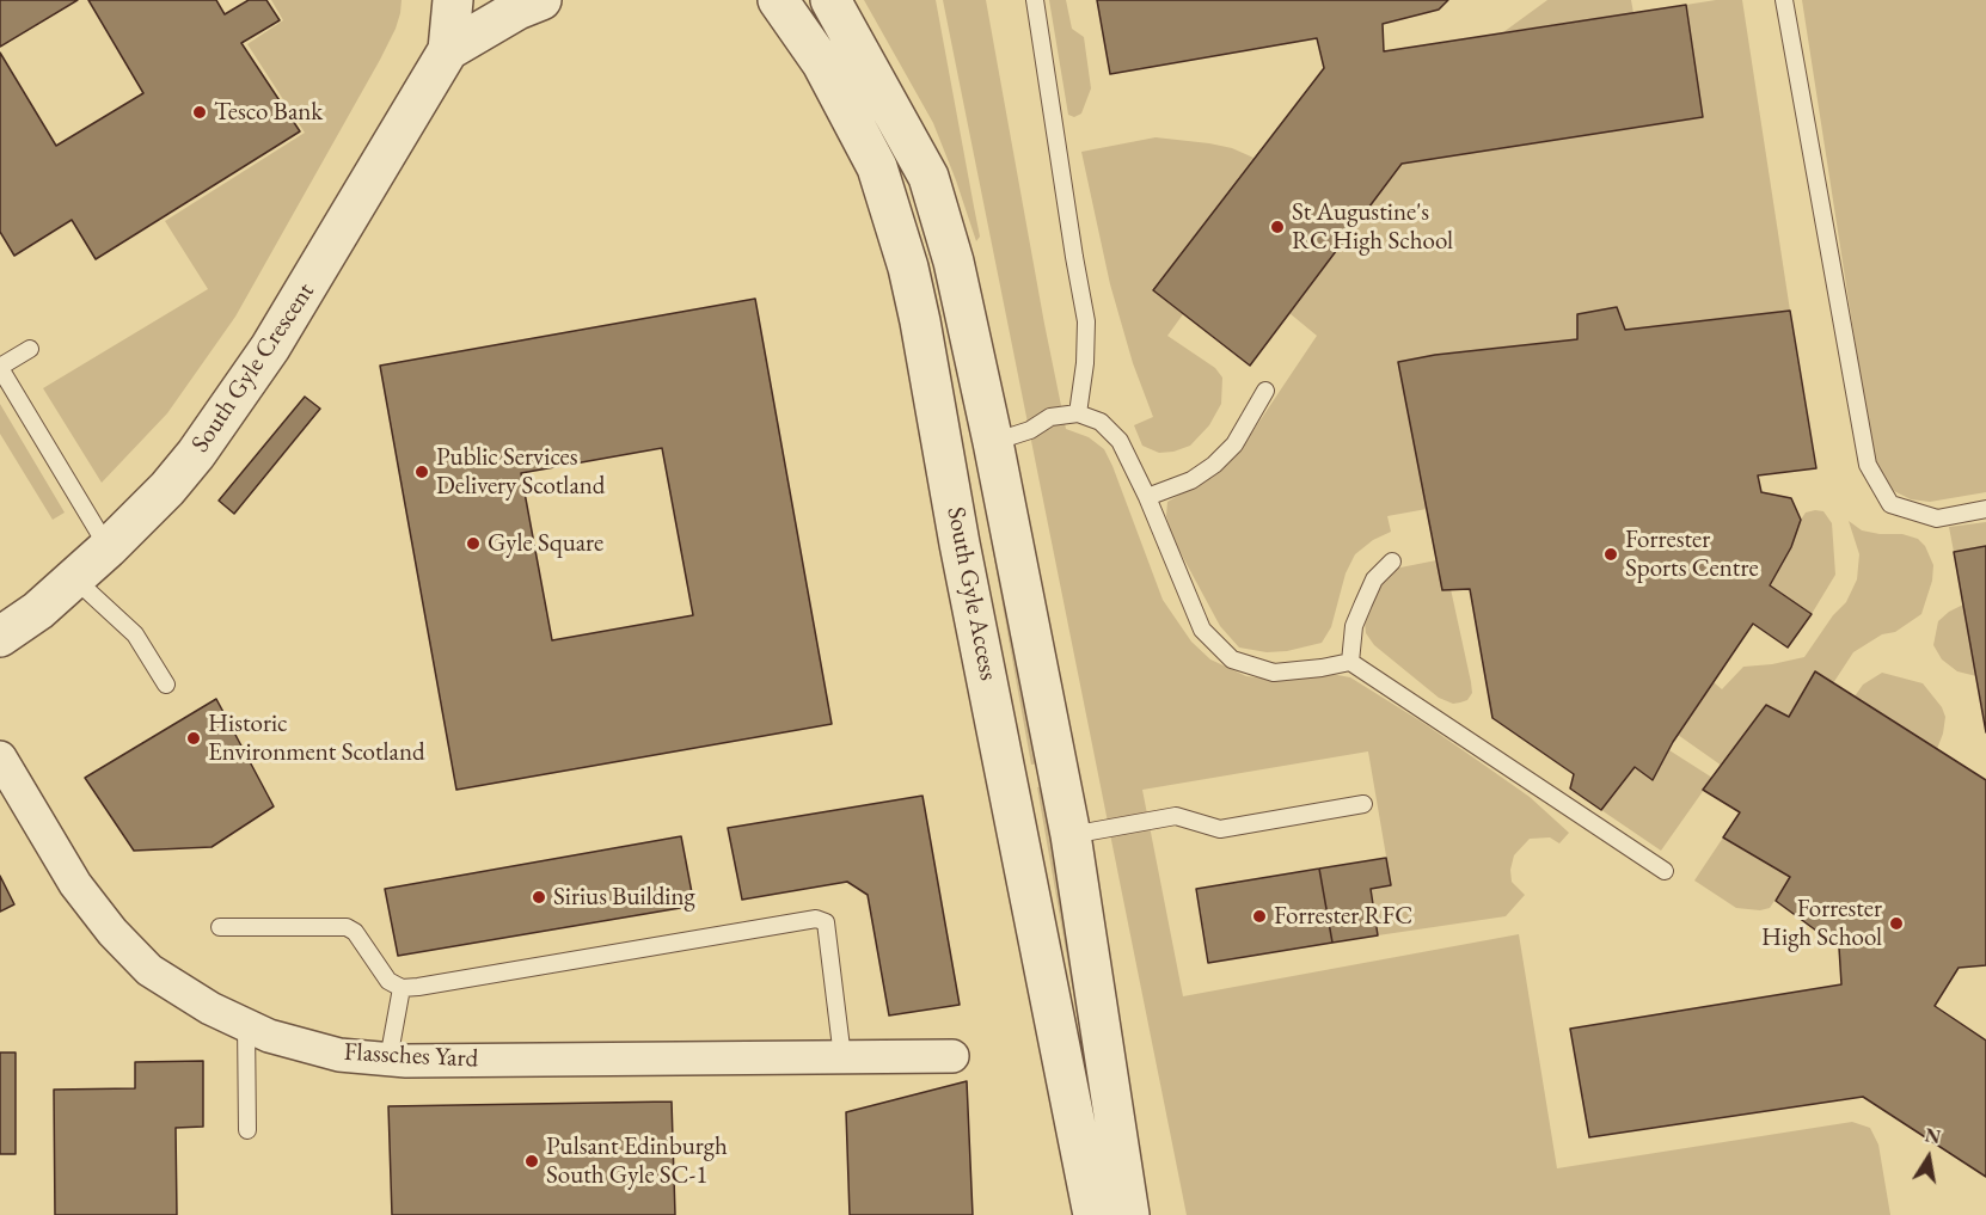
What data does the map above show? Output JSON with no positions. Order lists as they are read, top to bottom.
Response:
{
  "streets": {
    "street": ["South Gyle Crescent", "South Gyle Access", "Flassches Yard"]
  },
  "places": [
    "Tesco Bank",
    "St Augustine's RC High School",
    "Public Services Delivery Scotland",
    "Gyle Square",
    "Forrester Sports Centre",
    "Historic Environment Scotland",
    "Sirius Building",
    "Forrester RFC",
    "Forrester High School",
    "Pulsant Edinburgh South Gyle SC-1"
  ],
  "north": "top"
}
